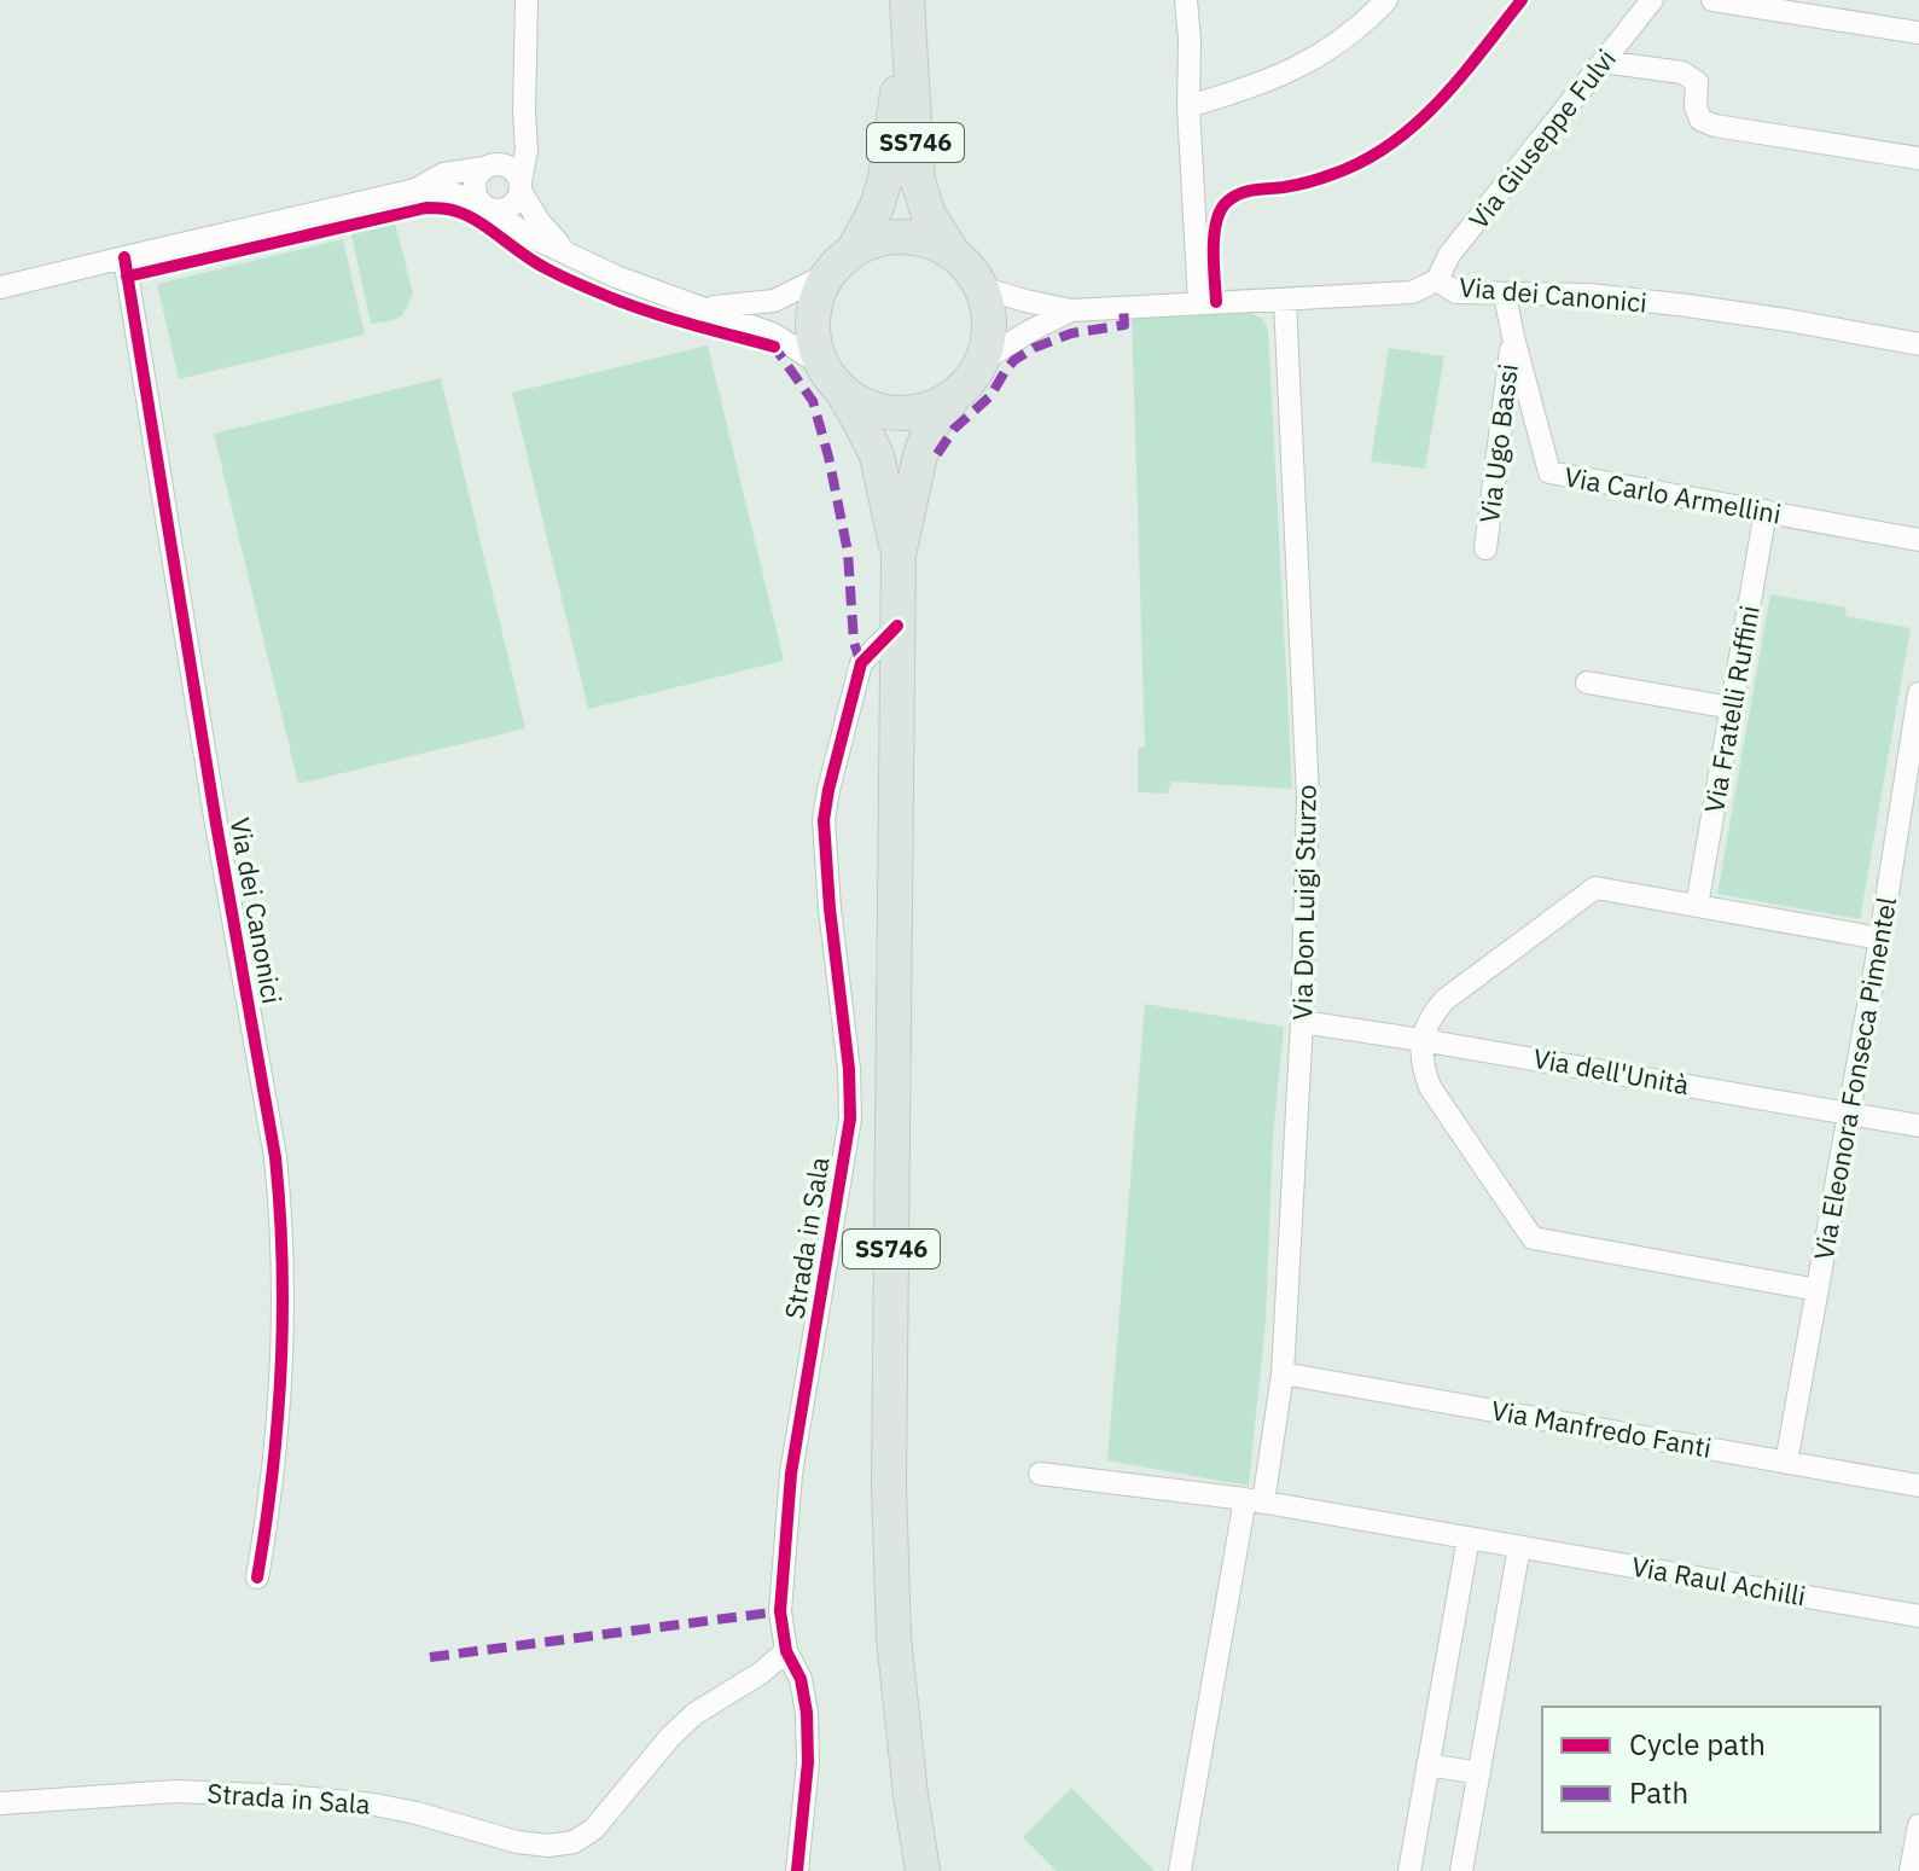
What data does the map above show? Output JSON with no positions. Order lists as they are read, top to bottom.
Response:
{
  "streets": {
    "main road": ["SS746"],
    "street": [
      "Via Giuseppe Fulvi",
      "Via dei Canonici",
      "Via Ugo Bassi",
      "Via Carlo Armellini",
      "Via Fratelli Ruffini",
      "Via Don Luigi Sturzo",
      "Via dell'Unità",
      "Via Eleonora Fonseca Pimentel",
      "Strada in Sala",
      "Via Manfredo Fanti",
      "Via Raul Achilli"
    ]
  },
  "crossings": [
    ["Via Giuseppe Fulvi", "Via dei Canonici"],
    ["SS746", "Via dei Canonici"],
    ["SS746", "Strada in Sala"],
    ["Via dei Canonici", "Via Carlo Armellini"],
    ["Via dei Canonici", "Via Don Luigi Sturzo"],
    ["Via Ugo Bassi", "Via Carlo Armellini"],
    ["Via Carlo Armellini", "Via Fratelli Ruffini"],
    ["Via Don Luigi Sturzo", "Via dell'Unità"],
    ["Via Don Luigi Sturzo", "Via Manfredo Fanti"],
    ["Via Don Luigi Sturzo", "Via Raul Achilli"],
    ["Via dell'Unità", "Via Eleonora Fonseca Pimentel"],
    ["Via Eleonora Fonseca Pimentel", "Via Manfredo Fanti"]
  ],
  "legend": ["Cycle path", "Path"]
}
